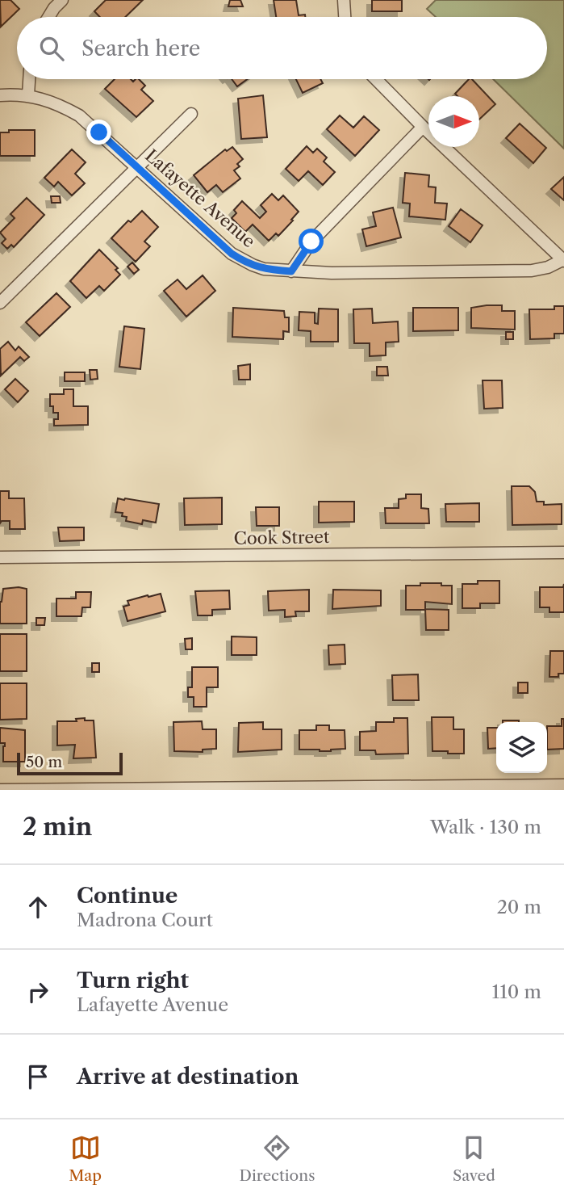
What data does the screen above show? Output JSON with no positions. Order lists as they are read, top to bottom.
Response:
{
  "streets": {
    "street": ["Lafayette Avenue", "Cook Street"]
  },
  "scale_bar": "50 m",
  "north": "right",
  "page": {
    "search": "Search here",
    "scale": "50 m",
    "heading": ["2 min", "Walk · 130 m"],
    "list": [
      ["Continue", "Madrona Court", "20 m"],
      ["Turn right", "Lafayette Avenue", "110 m"],
      "Arrive at destination"
    ],
    "nav": ["Map", "Directions", "Saved"]
  }
}
